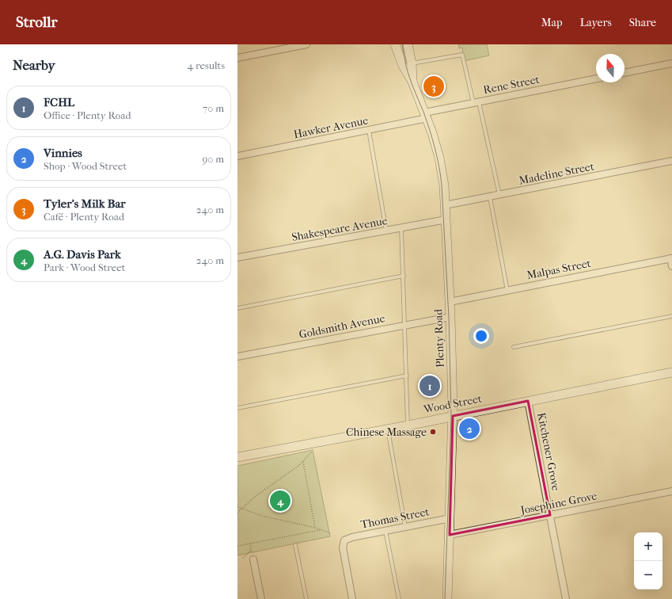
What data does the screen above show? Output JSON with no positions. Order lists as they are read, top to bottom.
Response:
{
  "streets": {
    "main road": ["Plenty Road", "Wood Street"],
    "street": [
      "Rene Street",
      "Hawker Avenue",
      "Madeline Street",
      "Shakespeare Avenue",
      "Malpas Street",
      "Goldsmith Avenue",
      "Kitchener Grove",
      "Josephine Grove",
      "Thomas Street"
    ]
  },
  "crossings": [
    ["Rene Street", "Hawker Avenue"],
    ["Rene Street", "Plenty Road"],
    ["Hawker Avenue", "Plenty Road"],
    ["Madeline Street", "Plenty Road"],
    ["Shakespeare Avenue", "Plenty Road"],
    ["Malpas Street", "Plenty Road"],
    ["Goldsmith Avenue", "Plenty Road"],
    ["Plenty Road", "Wood Street"],
    ["Plenty Road", "Josephine Grove"],
    ["Plenty Road", "Thomas Street"],
    ["Wood Street", "Kitchener Grove"],
    ["Kitchener Grove", "Josephine Grove"]
  ],
  "places": ["Chinese Massage"],
  "north": "top",
  "page": {
    "header": "Strollr",
    "nav": ["Map", "Layers", "Share"],
    "heading": ["Nearby", "4 results"],
    "pins": [
      "3",
      "1",
      "2",
      "4"
    ],
    "list": [
      {
        "mark": "1",
        "name": "FCHL",
        "note": "Office · Plenty Road",
        "value": "70 m"
      },
      {
        "mark": "2",
        "name": "Vinnies",
        "note": "Shop · Wood Street",
        "value": "90 m"
      },
      {
        "mark": "3",
        "name": "Tyler's Milk Bar",
        "note": "Café · Plenty Road",
        "value": "240 m"
      },
      {
        "mark": "4",
        "name": "A.G. Davis Park",
        "note": "Park · Wood Street",
        "value": "240 m"
      }
    ],
    "map_buttons": ["+", "−"]
  }
}
